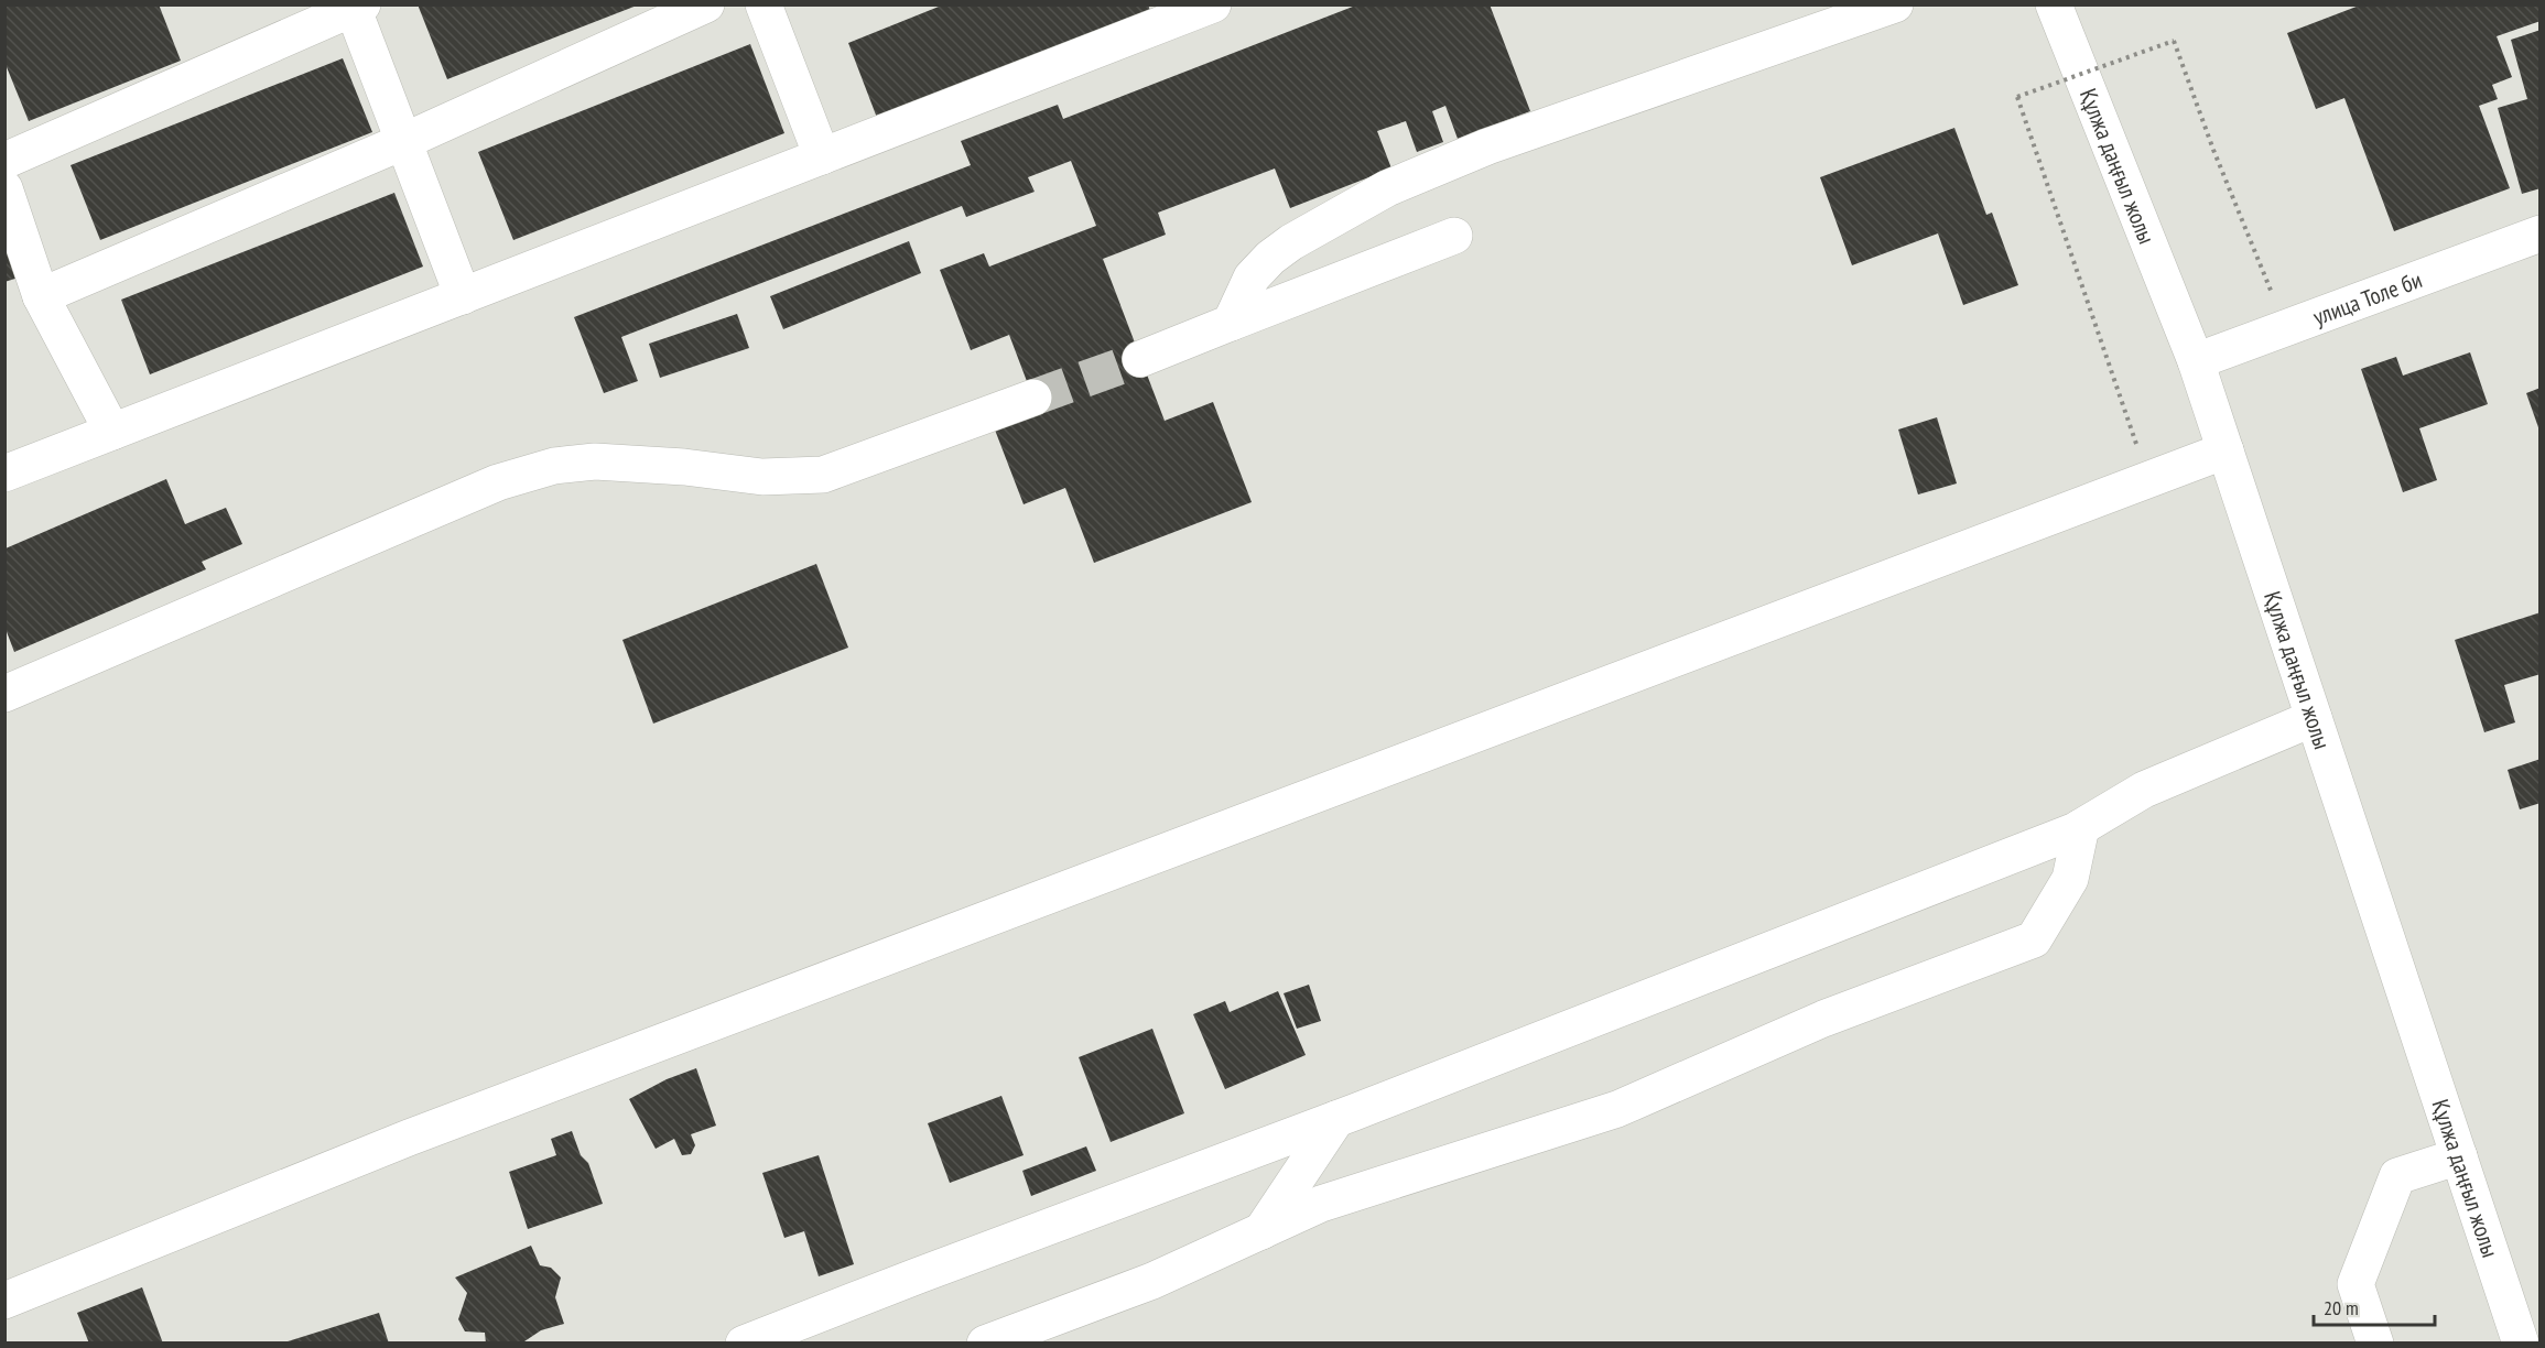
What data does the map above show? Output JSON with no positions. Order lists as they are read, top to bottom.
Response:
{
  "streets": {
    "street": ["Құлжа даңғыл жолы", "улица Толе би"]
  },
  "crossings": [
    ["Құлжа даңғыл жолы", "улица Толе би"]
  ],
  "scale_bar": "20 m"
}
